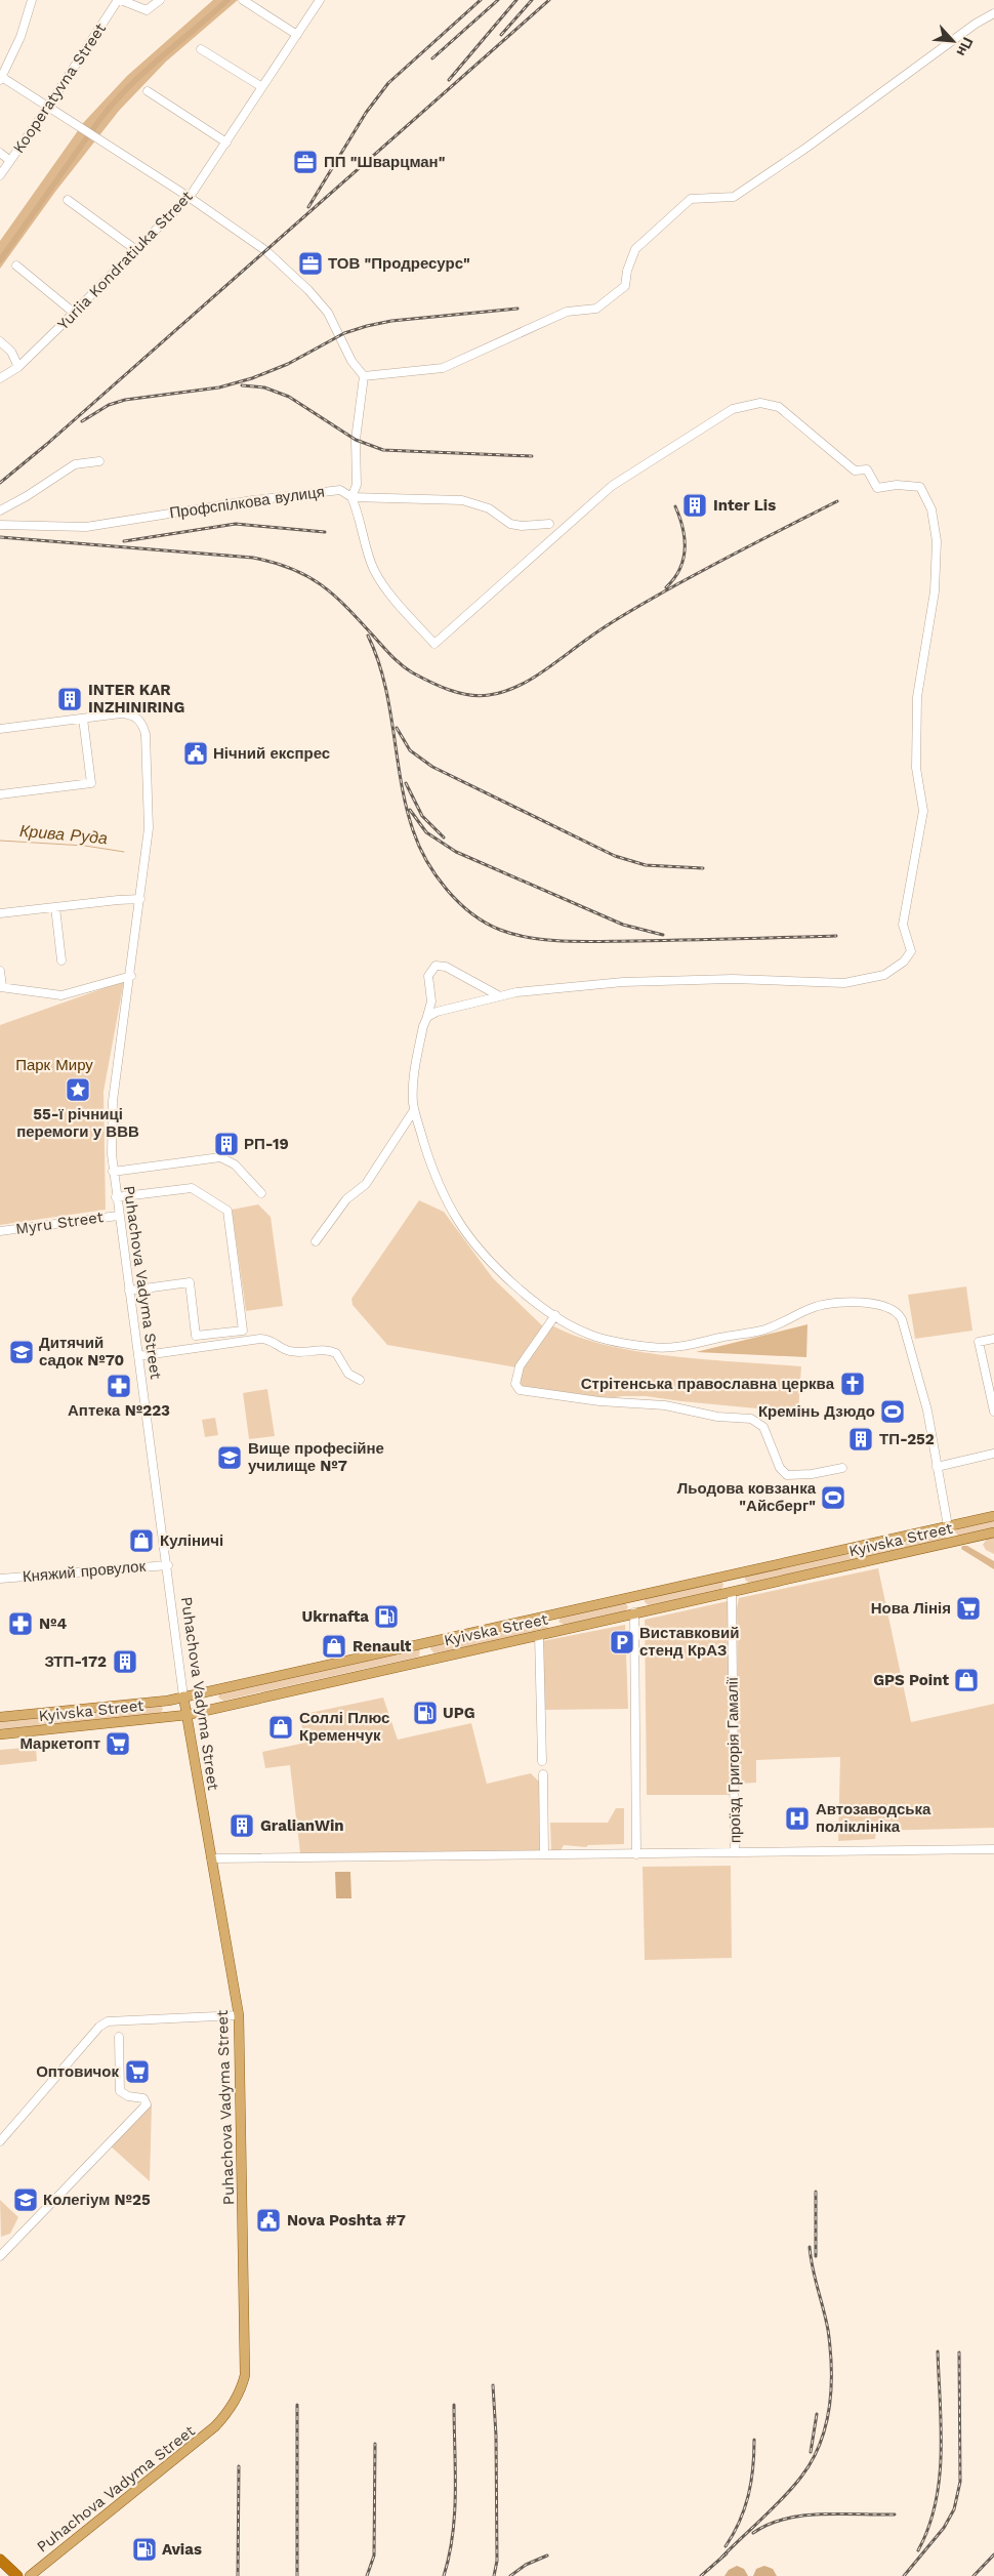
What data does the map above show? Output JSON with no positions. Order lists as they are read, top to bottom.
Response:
{
  "streets": {
    "main road": ["Puhachova Vadyma Street", "Kyivska Street"],
    "street": [
      "Kooperatyvna Street",
      "Yuriia Kondratiuka Street",
      "Профспілкова вулиця",
      "Myru Street",
      "Княжий провулок",
      "проїзд Григорія Гамалії"
    ]
  },
  "crossings": [
    ["Myru Street", "Puhachova Vadyma Street"],
    ["Puhachova Vadyma Street", "Kyivska Street"],
    ["Puhachova Vadyma Street", "Княжий провулок"],
    ["Kyivska Street", "проїзд Григорія Гамалії"]
  ],
  "water": ["Крива Руда"],
  "parks": ["Парк Миру"],
  "places": {
    "office": ["ПП \"Шварцман\"", "ТОВ \"Продресурс\""],
    "building": [
      "Inter Lis",
      "INTER KAR INZHINIRING",
      "РП-19",
      "ТП-252",
      "ЗТП-172",
      "GralianWin"
    ],
    "public building": ["Нічний експрес", "Nova Poshta #7"],
    "place": ["55-ї річниці перемоги у ВВВ"],
    "school or university": ["Дитячий садок №70", "Вище професійне училище №7", "Колегіум №25"],
    "church": ["Стрітенська православна церква"],
    "pharmacy": ["Аптека №223", "№4"],
    "sports": ["Кремінь Дзюдо", "Льодова ковзанка \"Айсберг\""],
    "shop": [
      "Куліничі",
      "Renault",
      "GPS Point",
      "Соллі Плюс Кременчук"
    ],
    "supermarket": ["Нова Лінія", "Маркетопт", "Оптовичок"],
    "fuel station": ["Ukrnafta", "UPG", "Avias"],
    "parking": ["Виставковий стенд КрАЗ"],
    "hospital": ["Автозаводська поліклініка"]
  },
  "north": "bottom right"
}
